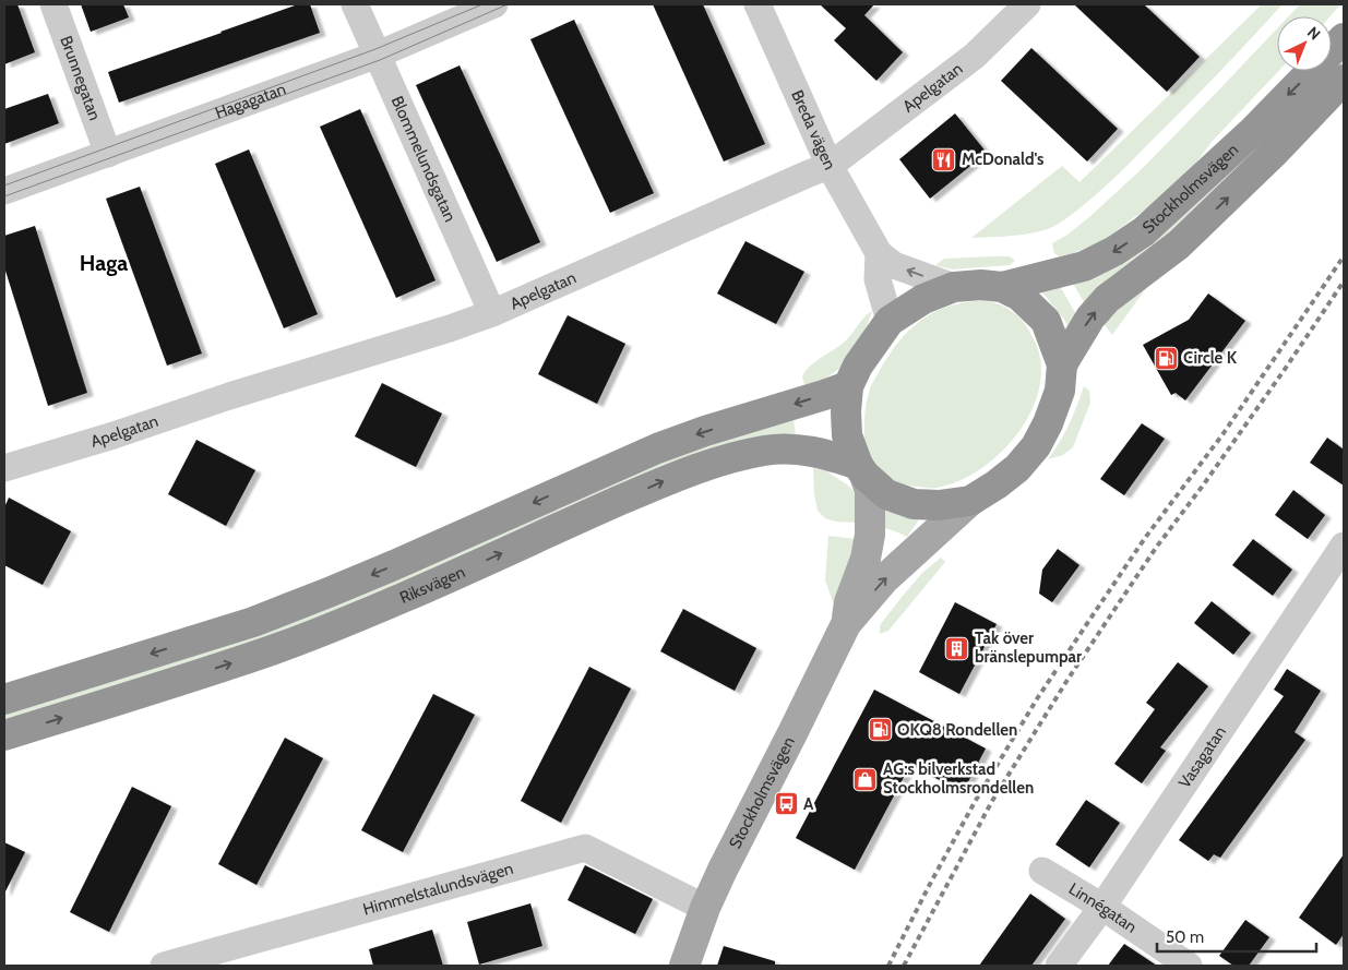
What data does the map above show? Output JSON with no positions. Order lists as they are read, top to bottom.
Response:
{
  "streets": {
    "highway": ["Stockholmsvägen", "Riksvägen"],
    "street": [
      "Brunnegatan",
      "Apelgatan",
      "Hagagatan",
      "Breda vägen",
      "Blommelundsgatan",
      "Vasagatan",
      "Himmelstalundsvägen",
      "Linnégatan"
    ]
  },
  "crossings": [
    ["Brunnegatan", "Hagagatan"],
    ["Apelgatan", "Breda vägen"],
    ["Apelgatan", "Blommelundsgatan"],
    ["Hagagatan", "Blommelundsgatan"],
    ["Stockholmsvägen", "Riksvägen"],
    ["Stockholmsvägen", "Himmelstalundsvägen"],
    ["Vasagatan", "Linnégatan"]
  ],
  "districts": ["Haga"],
  "places": {
    "restaurant": ["McDonald's"],
    "fuel station": ["Circle K", "OKQ8 Rondellen"],
    "building": ["Tak över bränslepumpar"],
    "shop": ["AG:s bilverkstad Stockholmsrondellen"],
    "bus stop": ["A"]
  },
  "scale_bar": "50 m",
  "north": "top right"
}
